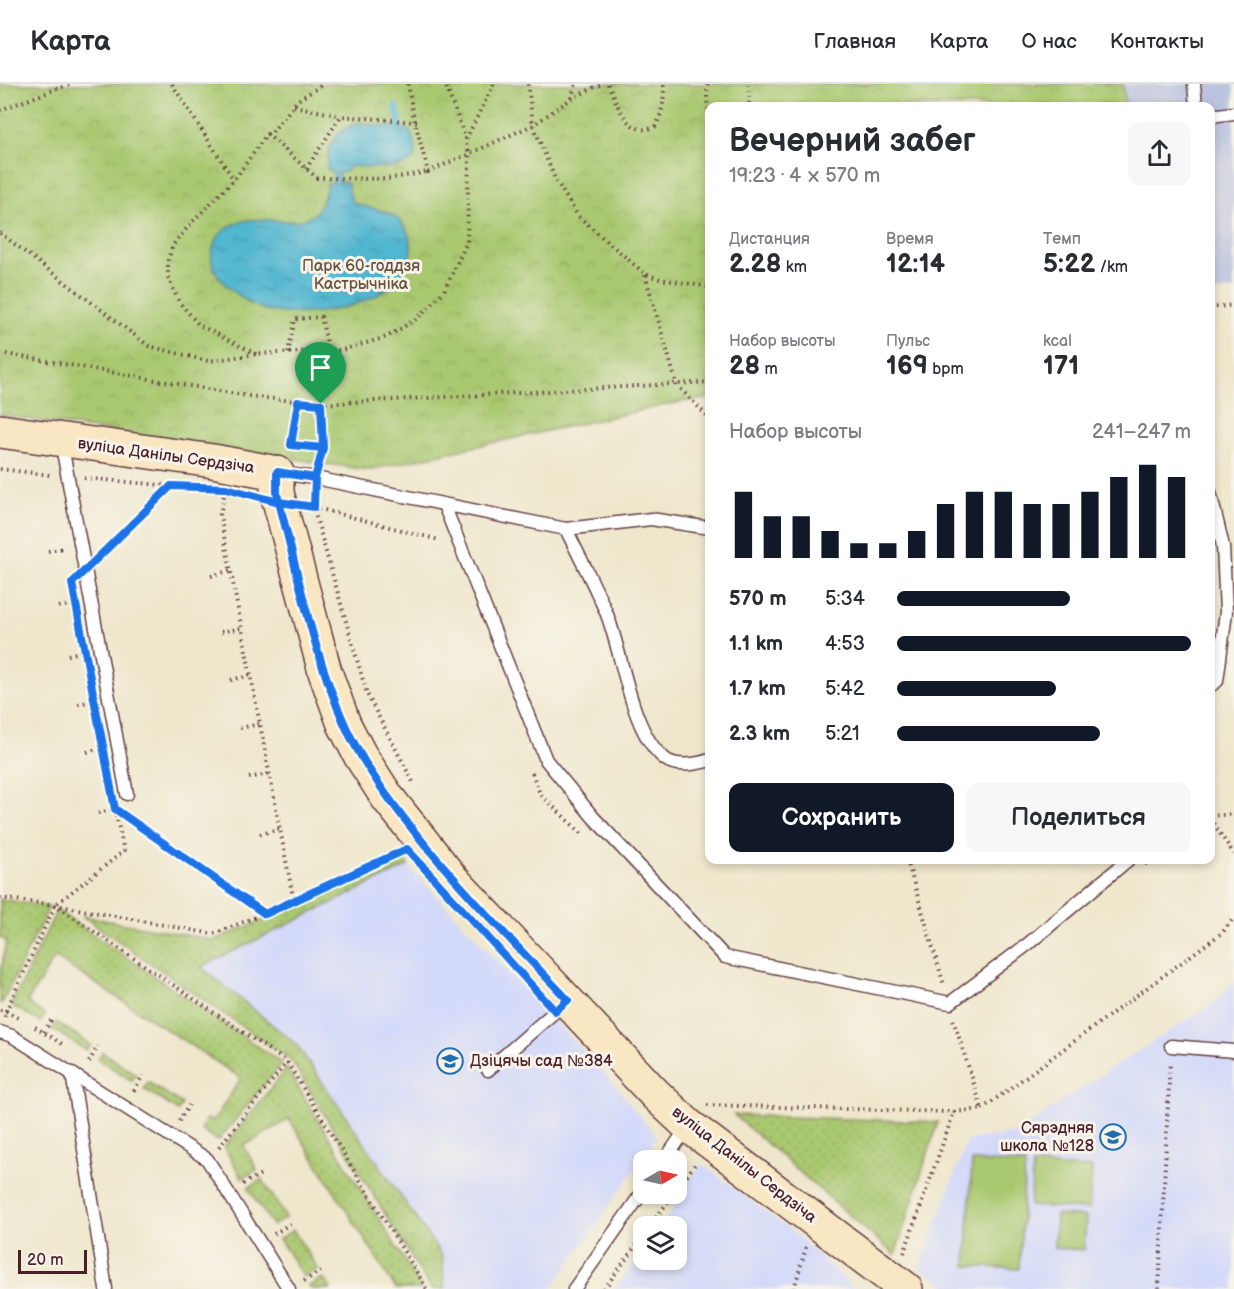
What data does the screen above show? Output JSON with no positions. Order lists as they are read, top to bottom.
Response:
{
  "streets": {
    "street": ["вуліца Данілы Сердзіча"]
  },
  "parks": ["Парк 60-годдзя Кастрычніка"],
  "places": {
    "school or university": ["Дзіцячы сад №384", "Сярэдняя школа №128"]
  },
  "scale_bar": "20 m",
  "north": "right",
  "page": {
    "header": "Карта",
    "nav": [
      "Главная",
      "Карта",
      "О нас",
      "Контакты"
    ],
    "heading": ["Вечерний забег", "19:23 · 4 × 570 m"],
    "stats": [
      ["Дистанция", "2.28 km"],
      ["Время", "12:14"],
      ["Темп", "5:22 /km"],
      ["Набор высоты", "28 m"],
      ["Пульс", "169 bpm"],
      ["kcal", "171"]
    ],
    "chart": ["Набор высоты", "241–247 m"],
    "list": [
      {
        "name": "570 m",
        "note": "5:34"
      },
      {
        "name": "1.1 km",
        "note": "4:53"
      },
      {
        "name": "1.7 km",
        "note": "5:42"
      },
      {
        "name": "2.3 km",
        "note": "5:21"
      }
    ],
    "buttons": ["Сохранить", "Поделиться"],
    "scale": "20 m"
  }
}
